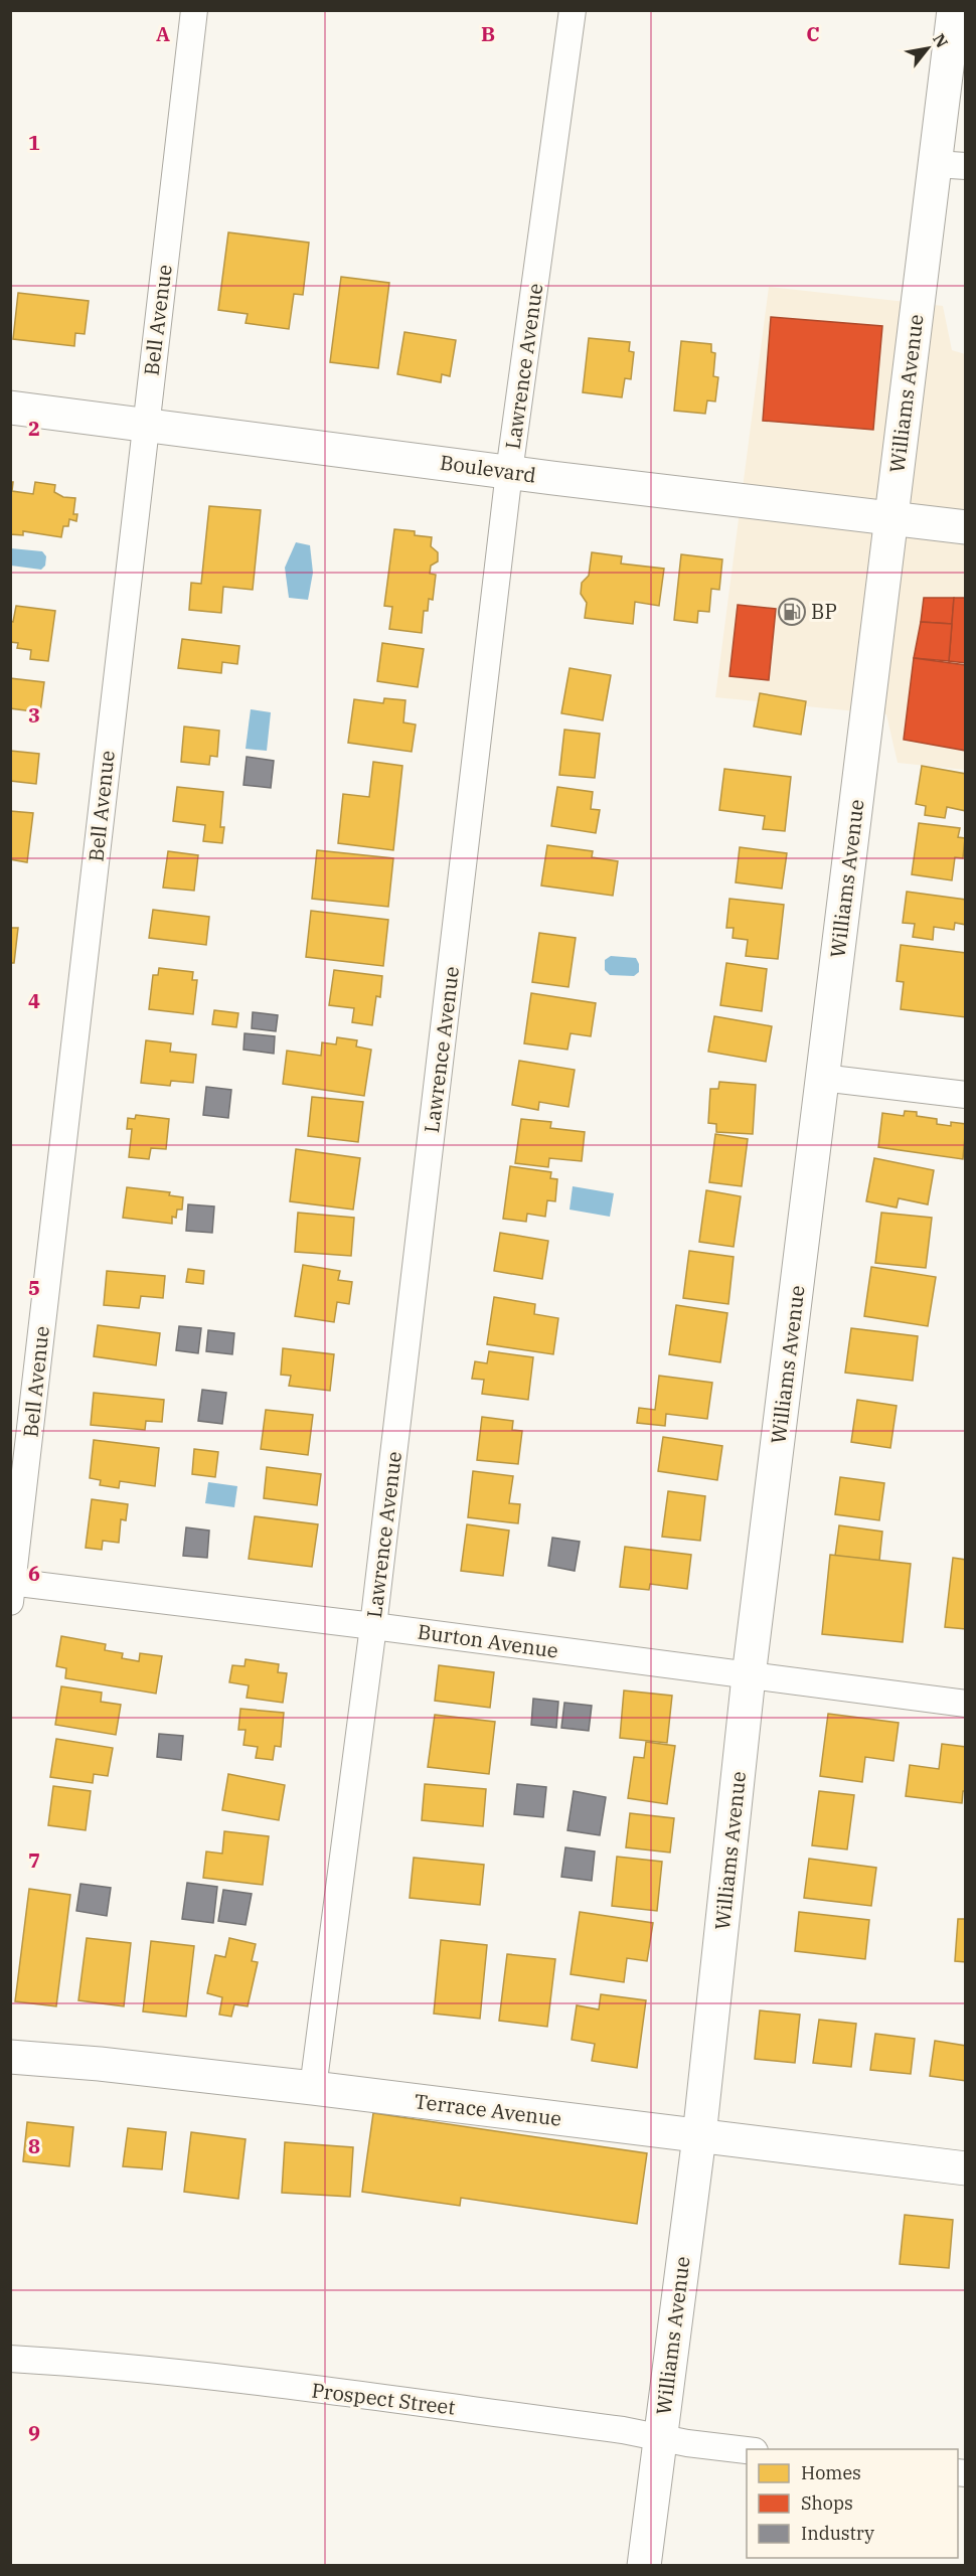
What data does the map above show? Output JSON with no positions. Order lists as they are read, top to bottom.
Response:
{
  "streets": {
    "street": [
      "Bell Avenue",
      "Lawrence Avenue",
      "Williams Avenue",
      "Boulevard",
      "Burton Avenue",
      "Terrace Avenue",
      "Prospect Street"
    ]
  },
  "crossings": [
    ["Bell Avenue", "Boulevard"],
    ["Bell Avenue", "Burton Avenue"],
    ["Lawrence Avenue", "Boulevard"],
    ["Lawrence Avenue", "Burton Avenue"],
    ["Lawrence Avenue", "Terrace Avenue"],
    ["Williams Avenue", "Boulevard"],
    ["Williams Avenue", "Burton Avenue"],
    ["Williams Avenue", "Terrace Avenue"],
    ["Williams Avenue", "Prospect Street"]
  ],
  "places": {
    "fuel station": ["BP"]
  },
  "legend": ["Homes", "Shops", "Industry"],
  "north": "top right",
  "grid": {
    "columns": ["A", "B", "C"],
    "rows": [
      "1",
      "2",
      "3",
      "4",
      "5",
      "6",
      "7",
      "8",
      "9"
    ]
  }
}
